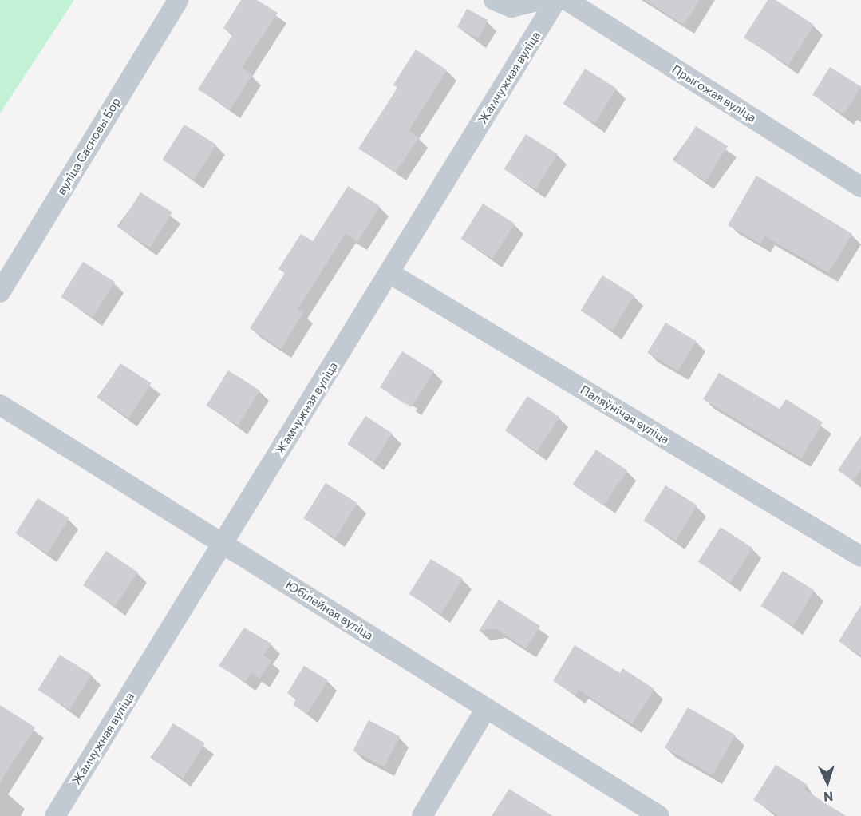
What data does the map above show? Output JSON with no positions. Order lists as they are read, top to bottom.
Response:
{
  "streets": {
    "street": [
      "Жамчужная вуліца",
      "Прыгожая вуліца",
      "вуліца Сасновы Бор",
      "Паляўнічая вуліца",
      "Юбілейная вуліца"
    ]
  },
  "crossings": [
    ["Жамчужная вуліца", "Паляўнічая вуліца"],
    ["Жамчужная вуліца", "Юбілейная вуліца"]
  ],
  "north": "bottom"
}
